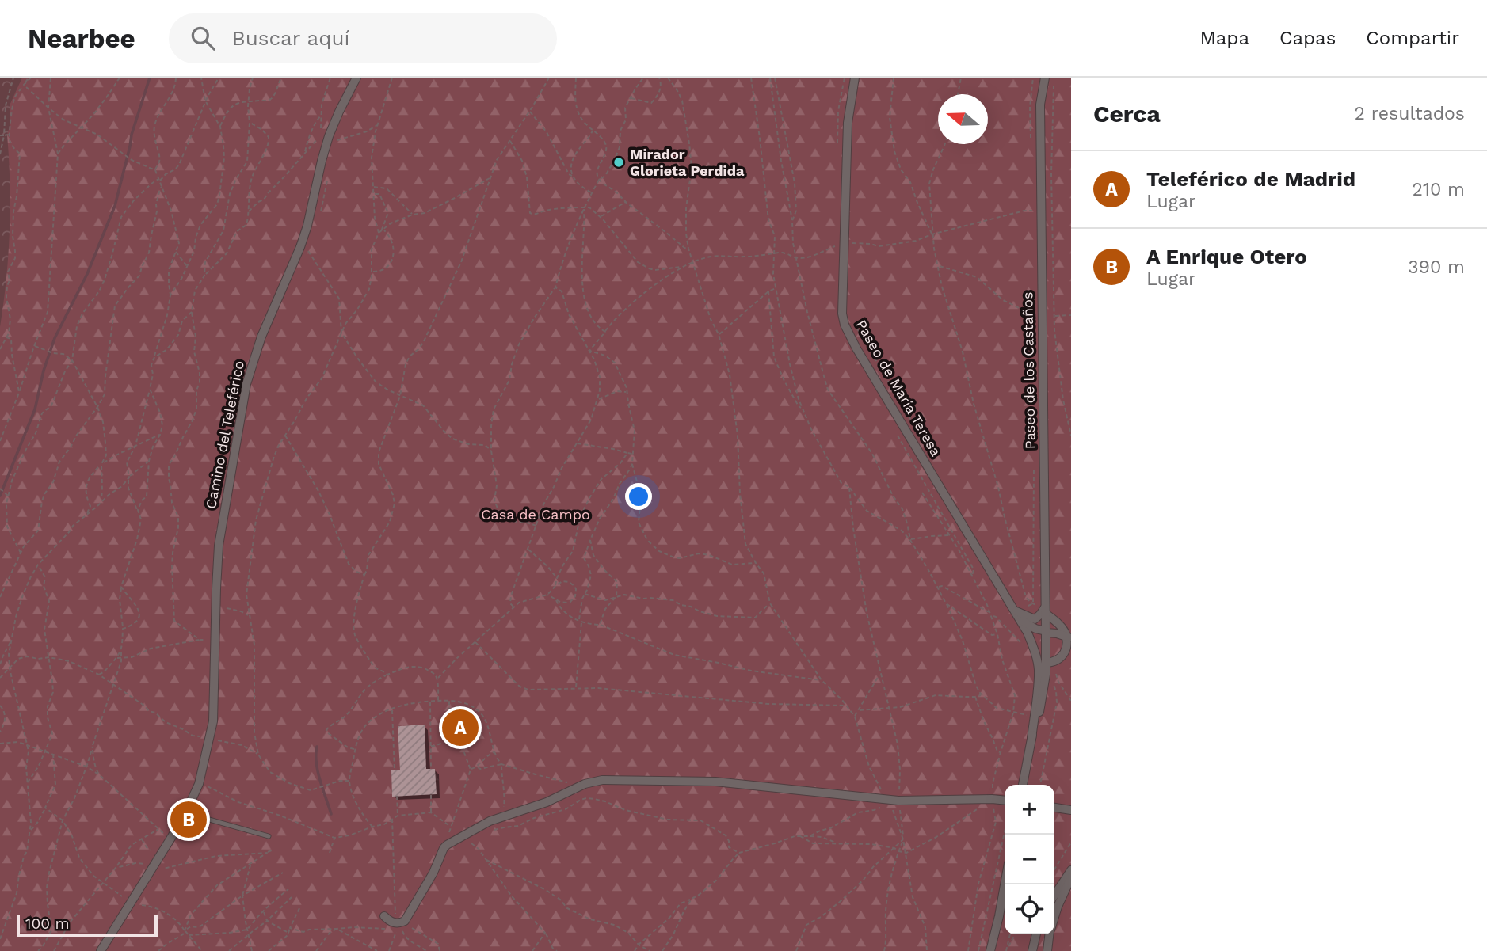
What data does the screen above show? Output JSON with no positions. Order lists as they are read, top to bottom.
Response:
{
  "streets": {
    "street": ["Paseo de los Castaños", "Paseo de María Teresa", "Camino del Teleférico"]
  },
  "crossings": [
    ["Paseo de los Castaños", "Paseo de María Teresa"]
  ],
  "parks": ["Casa de Campo"],
  "places": ["Mirador Glorieta Perdida"],
  "scale_bar": "100 m",
  "north": "left",
  "page": {
    "header": "Nearbee",
    "search": "Buscar aquí",
    "nav": ["Mapa", "Capas", "Compartir"],
    "heading": ["Cerca", "2 resultados"],
    "list": [
      {
        "mark": "A",
        "name": "Teleférico de Madrid",
        "note": "Lugar",
        "value": "210 m"
      },
      {
        "mark": "B",
        "name": "A Enrique Otero",
        "note": "Lugar",
        "value": "390 m"
      }
    ],
    "pins": ["A", "B"],
    "map_buttons": ["+", "−"],
    "scale": "100 m"
  }
}
